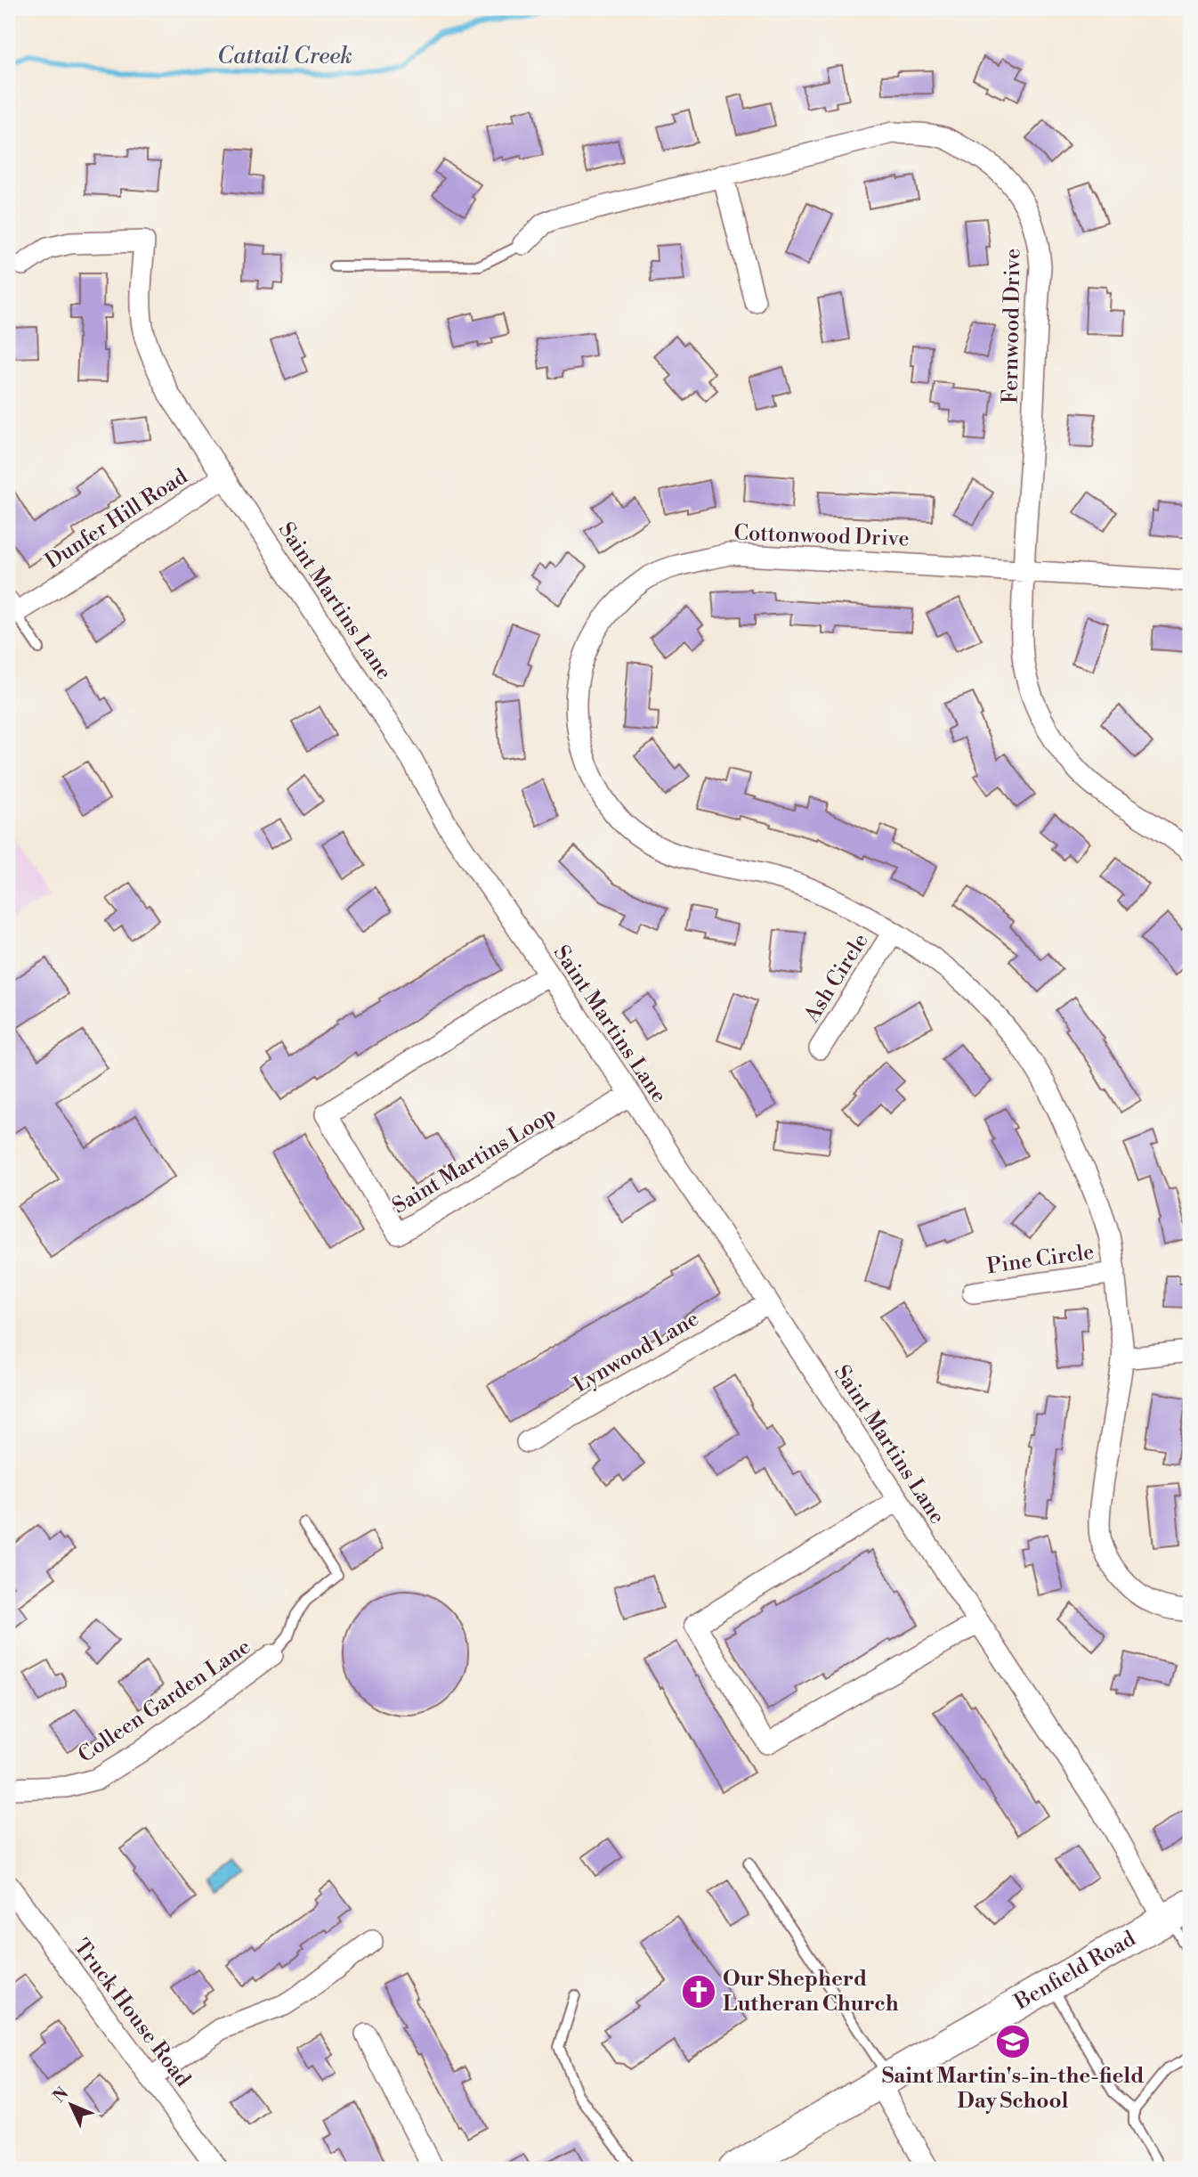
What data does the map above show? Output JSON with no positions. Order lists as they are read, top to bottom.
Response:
{
  "streets": {
    "main road": ["Benfield Road"],
    "street": [
      "Fernwood Drive",
      "Dunfer Hill Road",
      "Cottonwood Drive",
      "Saint Martins Lane",
      "Ash Circle",
      "Saint Martins Loop",
      "Pine Circle",
      "Lynwood Lane",
      "Colleen Garden Lane",
      "Truck House Road"
    ]
  },
  "crossings": [
    ["Fernwood Drive", "Cottonwood Drive"],
    ["Dunfer Hill Road", "Saint Martins Lane"],
    ["Cottonwood Drive", "Ash Circle"],
    ["Cottonwood Drive", "Pine Circle"],
    ["Saint Martins Lane", "Saint Martins Loop"],
    ["Saint Martins Lane", "Lynwood Lane"],
    ["Saint Martins Lane", "Benfield Road"]
  ],
  "water": ["Cattail Creek"],
  "places": {
    "church": ["Our Shepherd Lutheran Church"],
    "school or university": ["Saint Martin's-in-the-field Day School"]
  },
  "north": "top left"
}
